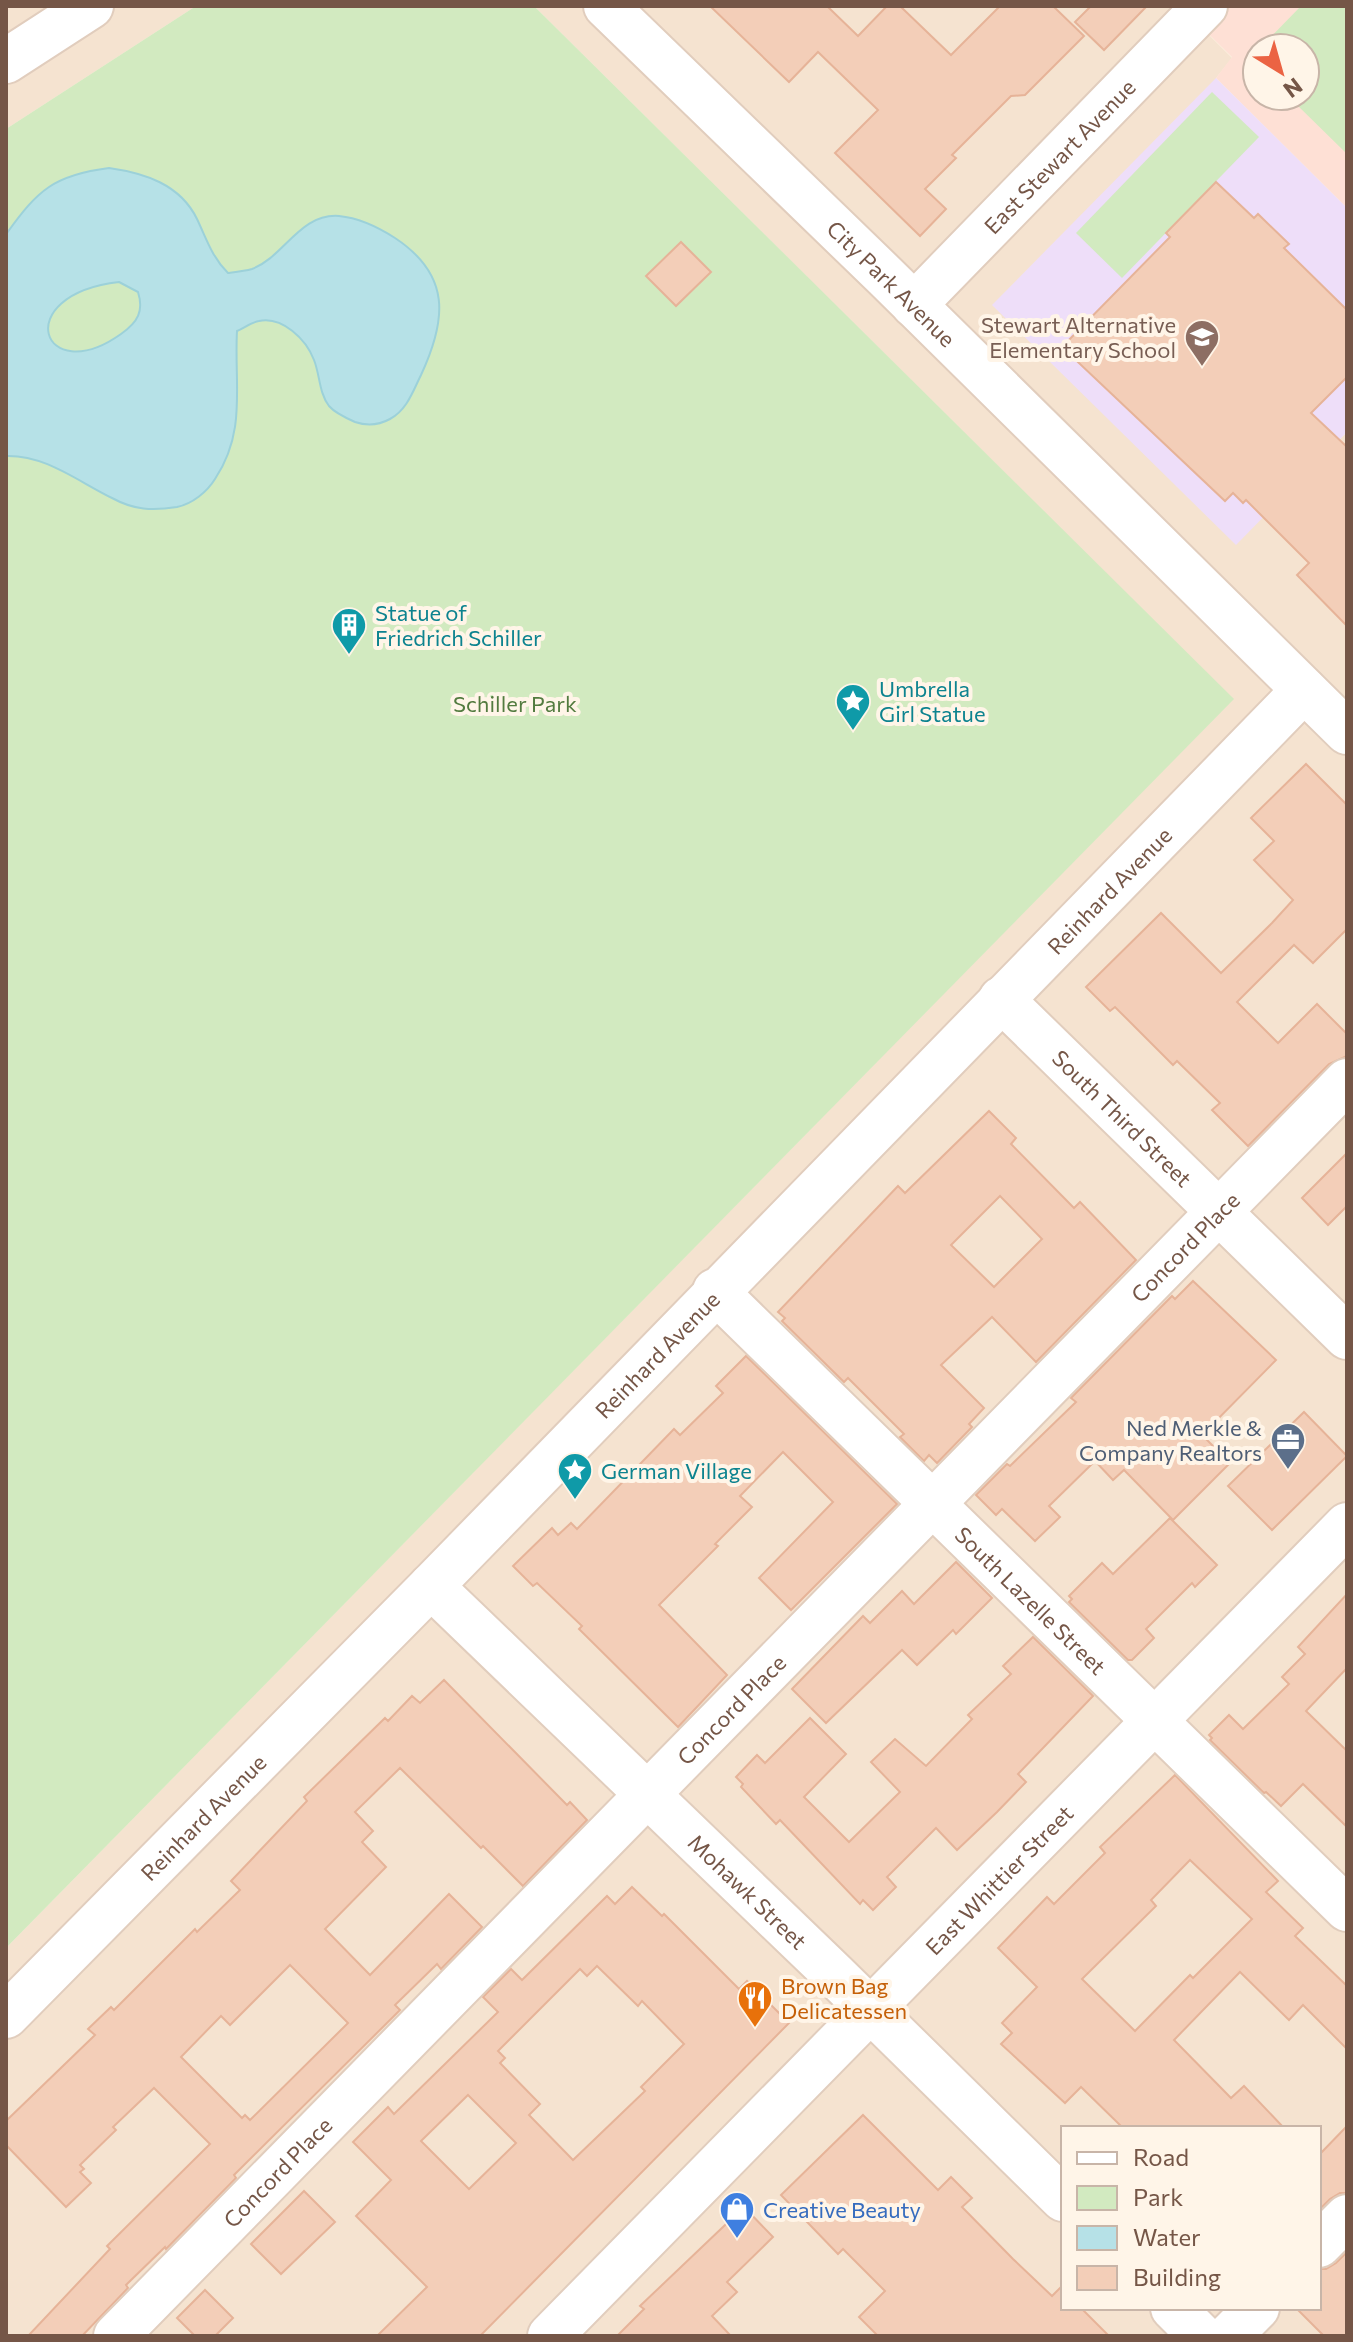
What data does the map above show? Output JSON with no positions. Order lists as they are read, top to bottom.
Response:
{
  "streets": {
    "street": [
      "East Stewart Avenue",
      "City Park Avenue",
      "Reinhard Avenue",
      "South Third Street",
      "Concord Place",
      "South Lazelle Street",
      "East Whittier Street",
      "Mohawk Street"
    ]
  },
  "crossings": [
    ["East Stewart Avenue", "City Park Avenue"],
    ["City Park Avenue", "Reinhard Avenue"],
    ["Reinhard Avenue", "South Third Street"],
    ["Reinhard Avenue", "South Lazelle Street"],
    ["Reinhard Avenue", "Mohawk Street"],
    ["South Third Street", "Concord Place"],
    ["Concord Place", "South Lazelle Street"],
    ["Concord Place", "Mohawk Street"],
    ["South Lazelle Street", "East Whittier Street"],
    ["East Whittier Street", "Mohawk Street"]
  ],
  "parks": ["Schiller Park"],
  "places": {
    "school or university": ["Stewart Alternative Elementary School"],
    "building": ["Statue of Friedrich Schiller"],
    "place": ["Umbrella Girl Statue", "German Village"],
    "office": ["Ned Merkle & Company Realtors"],
    "restaurant": ["Brown Bag Delicatessen"],
    "shop": ["Creative Beauty"]
  },
  "legend": [
    "Road",
    "Park",
    "Water",
    "Building"
  ],
  "north": "bottom right"
}
